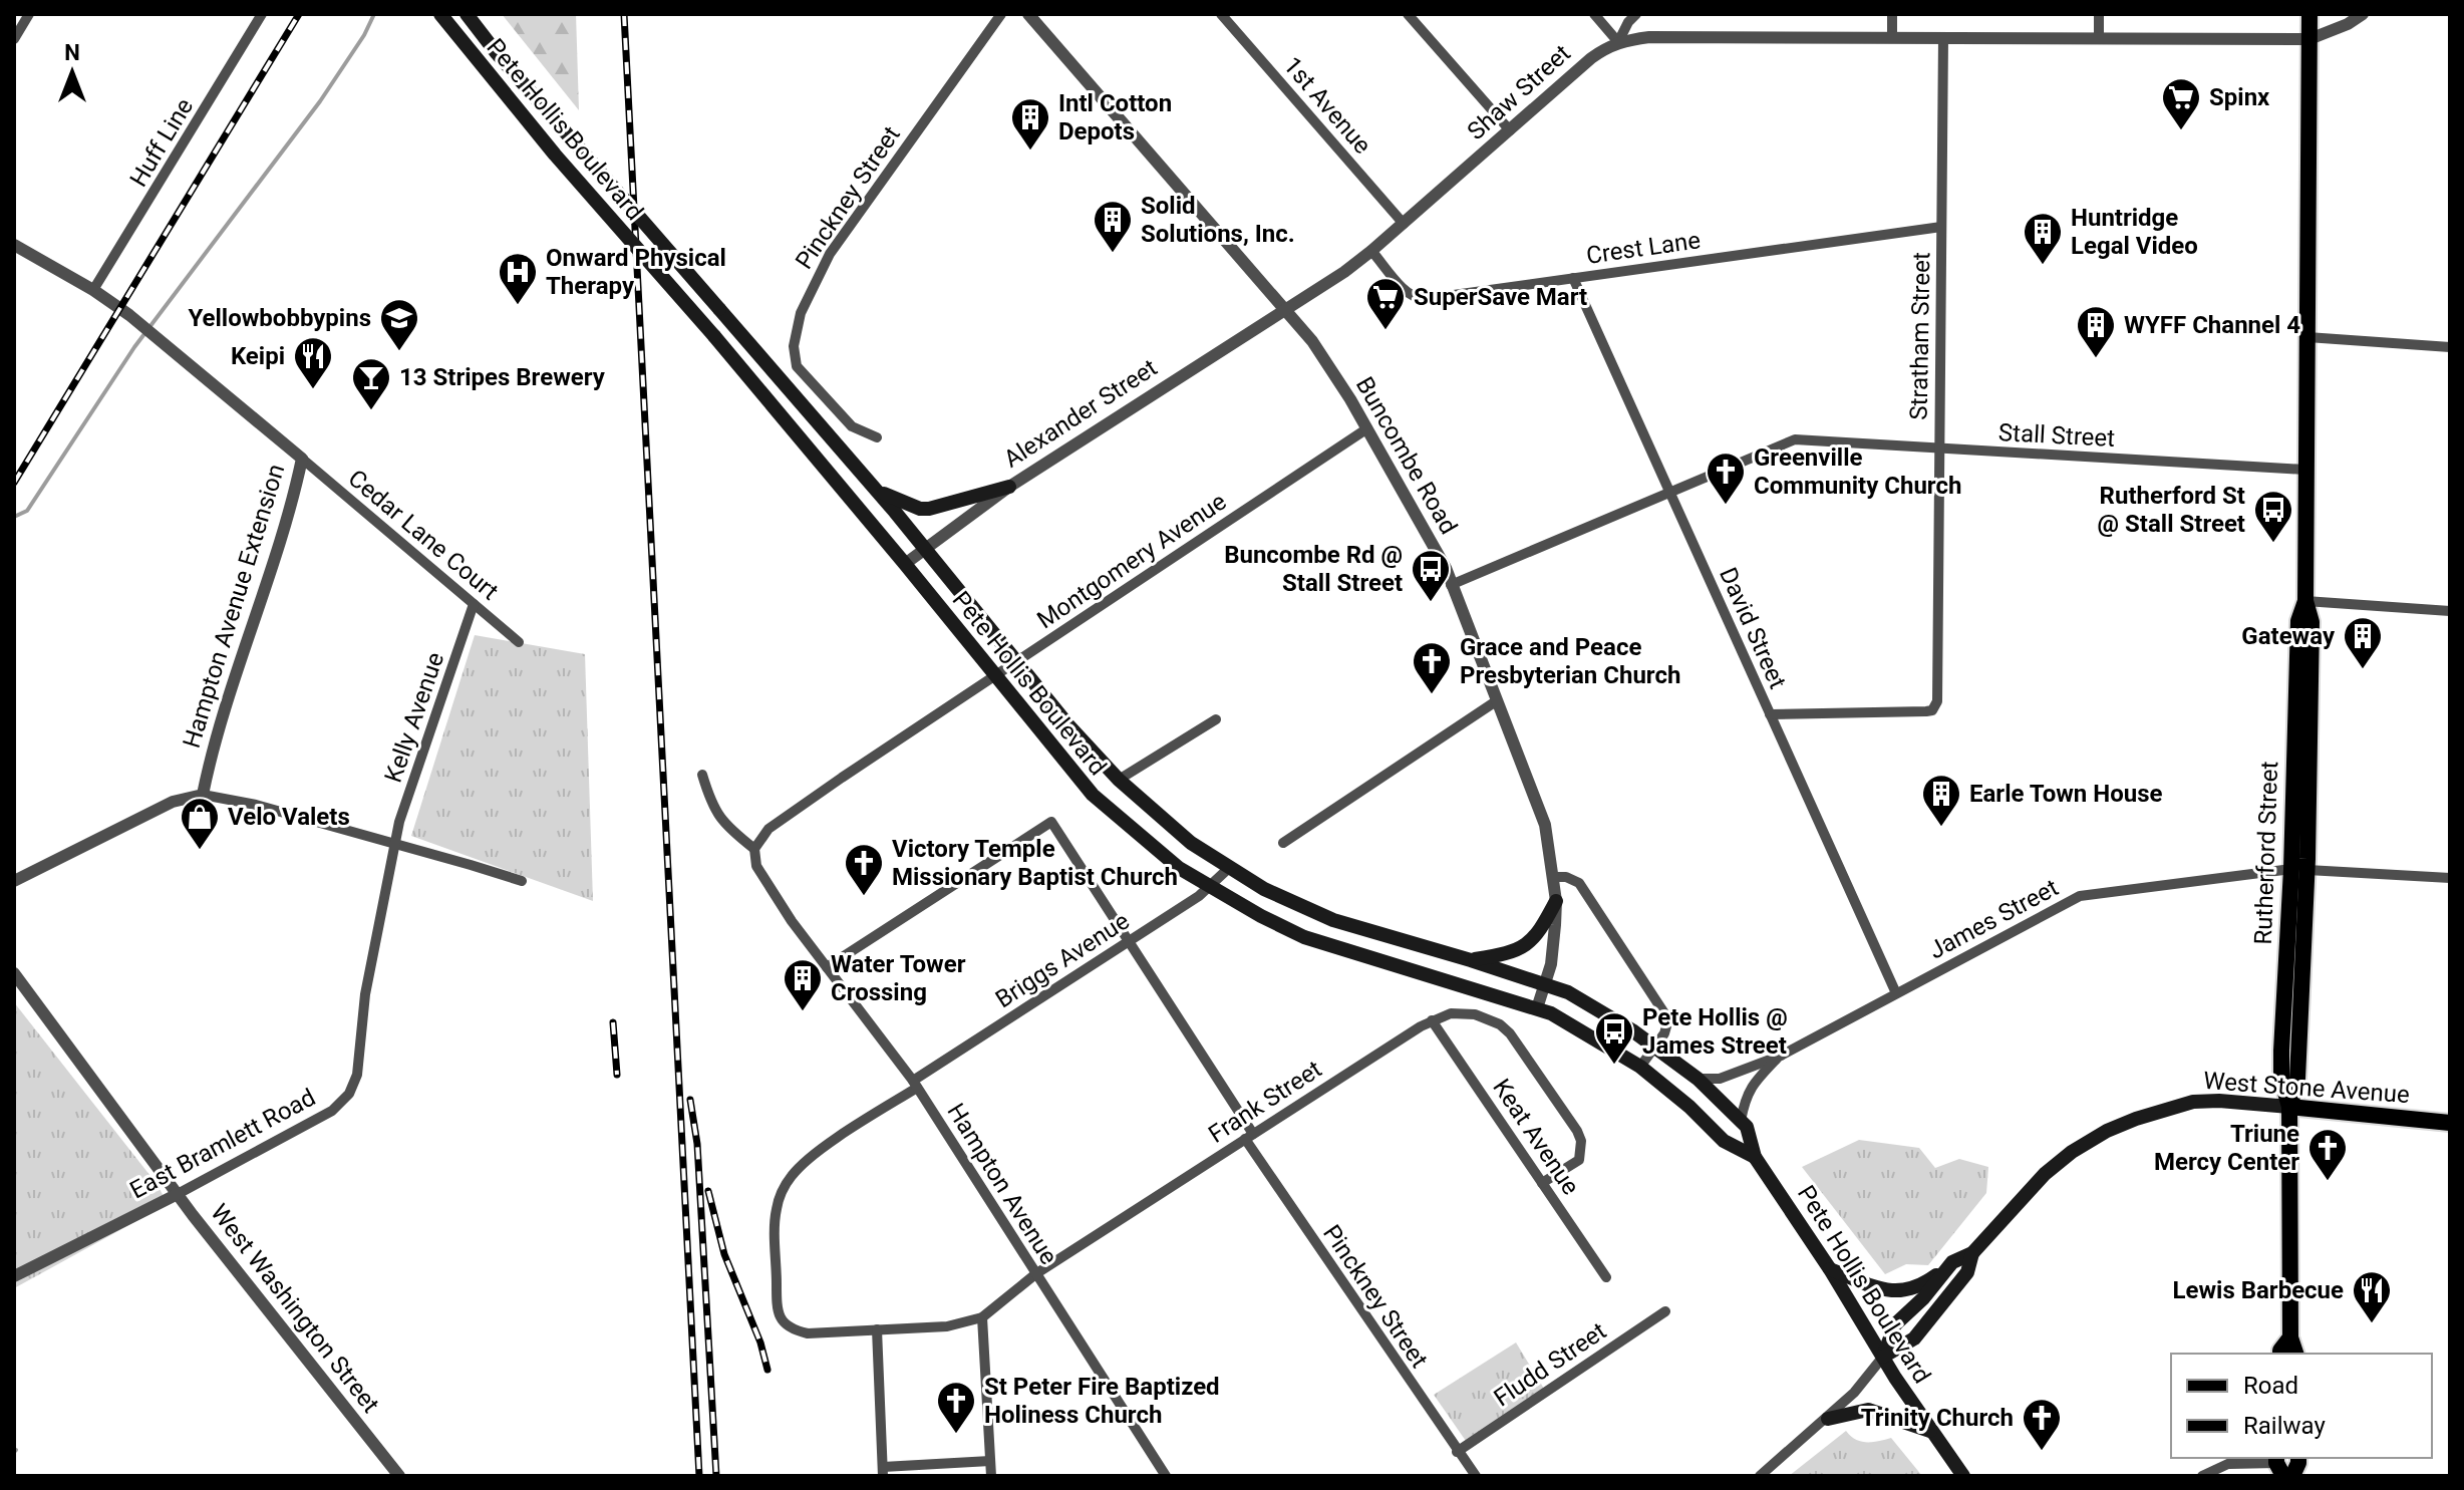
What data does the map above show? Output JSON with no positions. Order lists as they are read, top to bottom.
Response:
{
  "streets": {
    "main road": ["Pete Hollis Boulevard", "Rutherford Street", "West Stone Avenue"],
    "street": [
      "Shaw Street",
      "1st Avenue",
      "Huff Line",
      "Pinckney Street",
      "Crest Lane",
      "Stratham Street",
      "Alexander Street",
      "Stall Street",
      "Buncombe Road",
      "Cedar Lane Court",
      "Montgomery Avenue",
      "Hampton Avenue Extension",
      "David Street",
      "Kelly Avenue",
      "James Street",
      "Briggs Avenue",
      "Frank Street",
      "Keat Avenue",
      "East Bramlett Road",
      "Hampton Avenue",
      "West Washington Street",
      "Fludd Street"
    ]
  },
  "crossings": [
    ["Shaw Street", "1st Avenue"],
    ["Shaw Street", "Crest Lane"],
    ["Shaw Street", "Stratham Street"],
    ["Shaw Street", "Alexander Street"],
    ["Shaw Street", "Buncombe Road"],
    ["Shaw Street", "Rutherford Street"],
    ["Pete Hollis Boulevard", "Alexander Street"],
    ["Pete Hollis Boulevard", "Buncombe Road"],
    ["Pete Hollis Boulevard", "Montgomery Avenue"],
    ["Pete Hollis Boulevard", "James Street"],
    ["Pete Hollis Boulevard", "Briggs Avenue"],
    ["Pete Hollis Boulevard", "West Stone Avenue"],
    ["Huff Line", "Hampton Avenue Extension"],
    ["Pinckney Street", "Briggs Avenue"],
    ["Pinckney Street", "Frank Street"],
    ["Pinckney Street", "Hampton Avenue"],
    ["Pinckney Street", "Fludd Street"],
    ["Crest Lane", "Stratham Street"],
    ["Crest Lane", "David Street"],
    ["Stratham Street", "Stall Street"],
    ["Stratham Street", "David Street"],
    ["Alexander Street", "Buncombe Road"],
    ["Stall Street", "Buncombe Road"],
    ["Stall Street", "David Street"],
    ["Stall Street", "Rutherford Street"],
    ["Buncombe Road", "Montgomery Avenue"],
    ["Cedar Lane Court", "Hampton Avenue Extension"],
    ["Cedar Lane Court", "Kelly Avenue"],
    ["Montgomery Avenue", "Hampton Avenue"],
    ["David Street", "James Street"],
    ["Kelly Avenue", "East Bramlett Road"],
    ["Rutherford Street", "James Street"],
    ["Rutherford Street", "West Stone Avenue"],
    ["Briggs Avenue", "Frank Street"],
    ["Briggs Avenue", "Hampton Avenue"],
    ["Frank Street", "Keat Avenue"],
    ["Frank Street", "Hampton Avenue"],
    ["East Bramlett Road", "West Washington Street"]
  ],
  "places": {
    "supermarket": ["Spinx", "SuperSave Mart"],
    "building": [
      "Intl Cotton Depots",
      "Solid Solutions, Inc.",
      "Huntridge Legal Video",
      "WYFF Channel 4",
      "Gateway",
      "Earle Town House",
      "Water Tower Crossing"
    ],
    "hospital": ["Onward Physical Therapy"],
    "school or university": ["Yellowbobbypins"],
    "restaurant": ["Keipi", "Lewis Barbecue"],
    "bar": ["13 Stripes Brewery"],
    "church": [
      "Greenville Community Church",
      "Grace and Peace Presbyterian Church",
      "Victory Temple Missionary Baptist Church",
      "Triune Mercy Center",
      "St Peter Fire Baptized Holiness Church",
      "Trinity Church"
    ],
    "bus stop": ["Rutherford St @ Stall Street", "Buncombe Rd @ Stall Street", "Pete Hollis @ James Street"],
    "shop": ["Velo Valets"]
  },
  "legend": ["Road", "Railway"],
  "north": "top"
}
